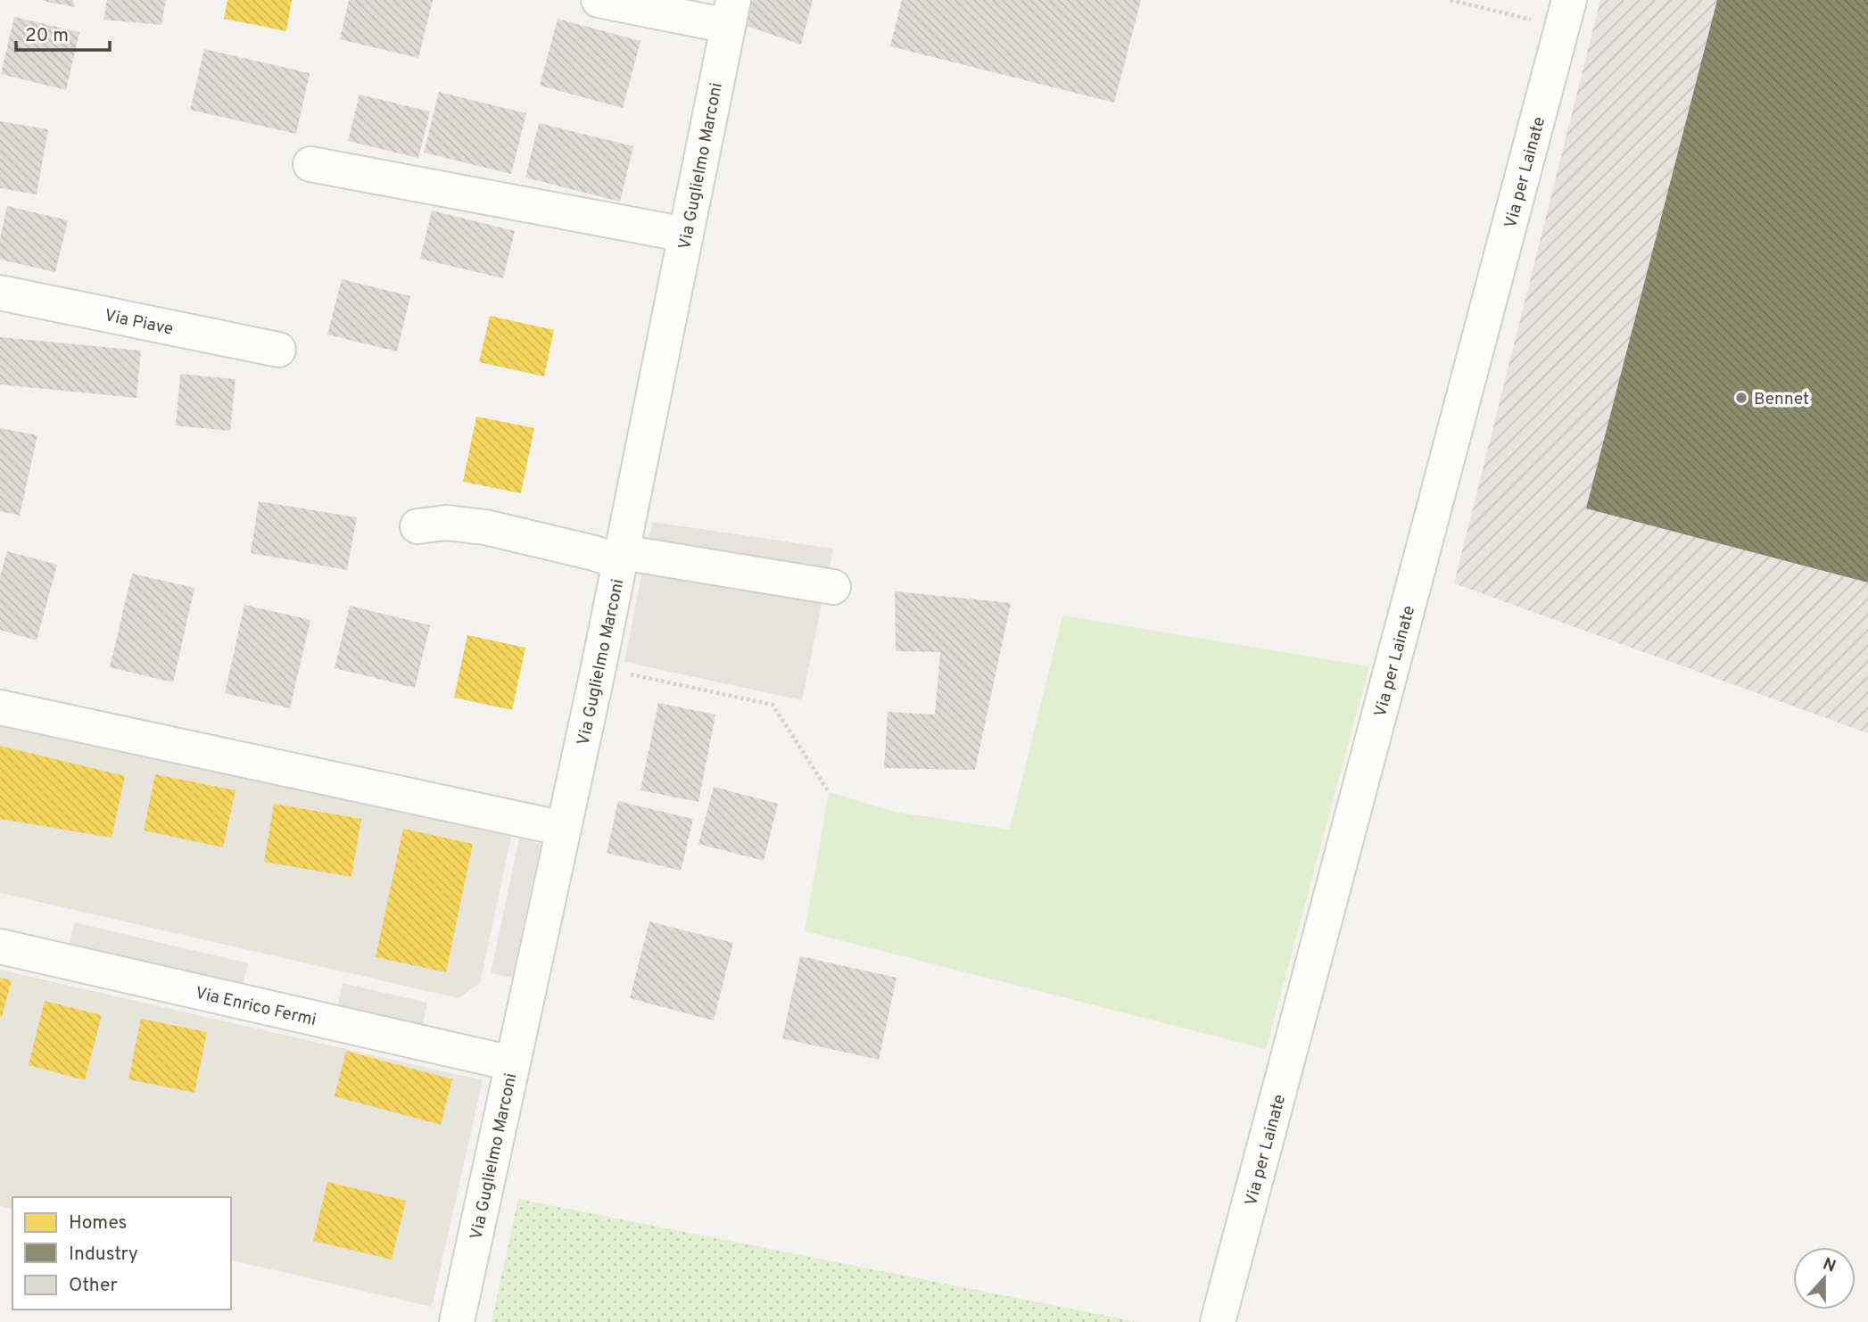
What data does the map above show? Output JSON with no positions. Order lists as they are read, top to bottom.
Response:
{
  "streets": {
    "street": [
      "Via Guglielmo Marconi",
      "Via per Lainate",
      "Via Piave",
      "Via Enrico Fermi"
    ]
  },
  "crossings": [
    ["Via Guglielmo Marconi", "Via Enrico Fermi"]
  ],
  "places": ["Bennet"],
  "legend": ["Homes", "Industry", "Other"],
  "scale_bar": "20 m",
  "north": "top"
}
